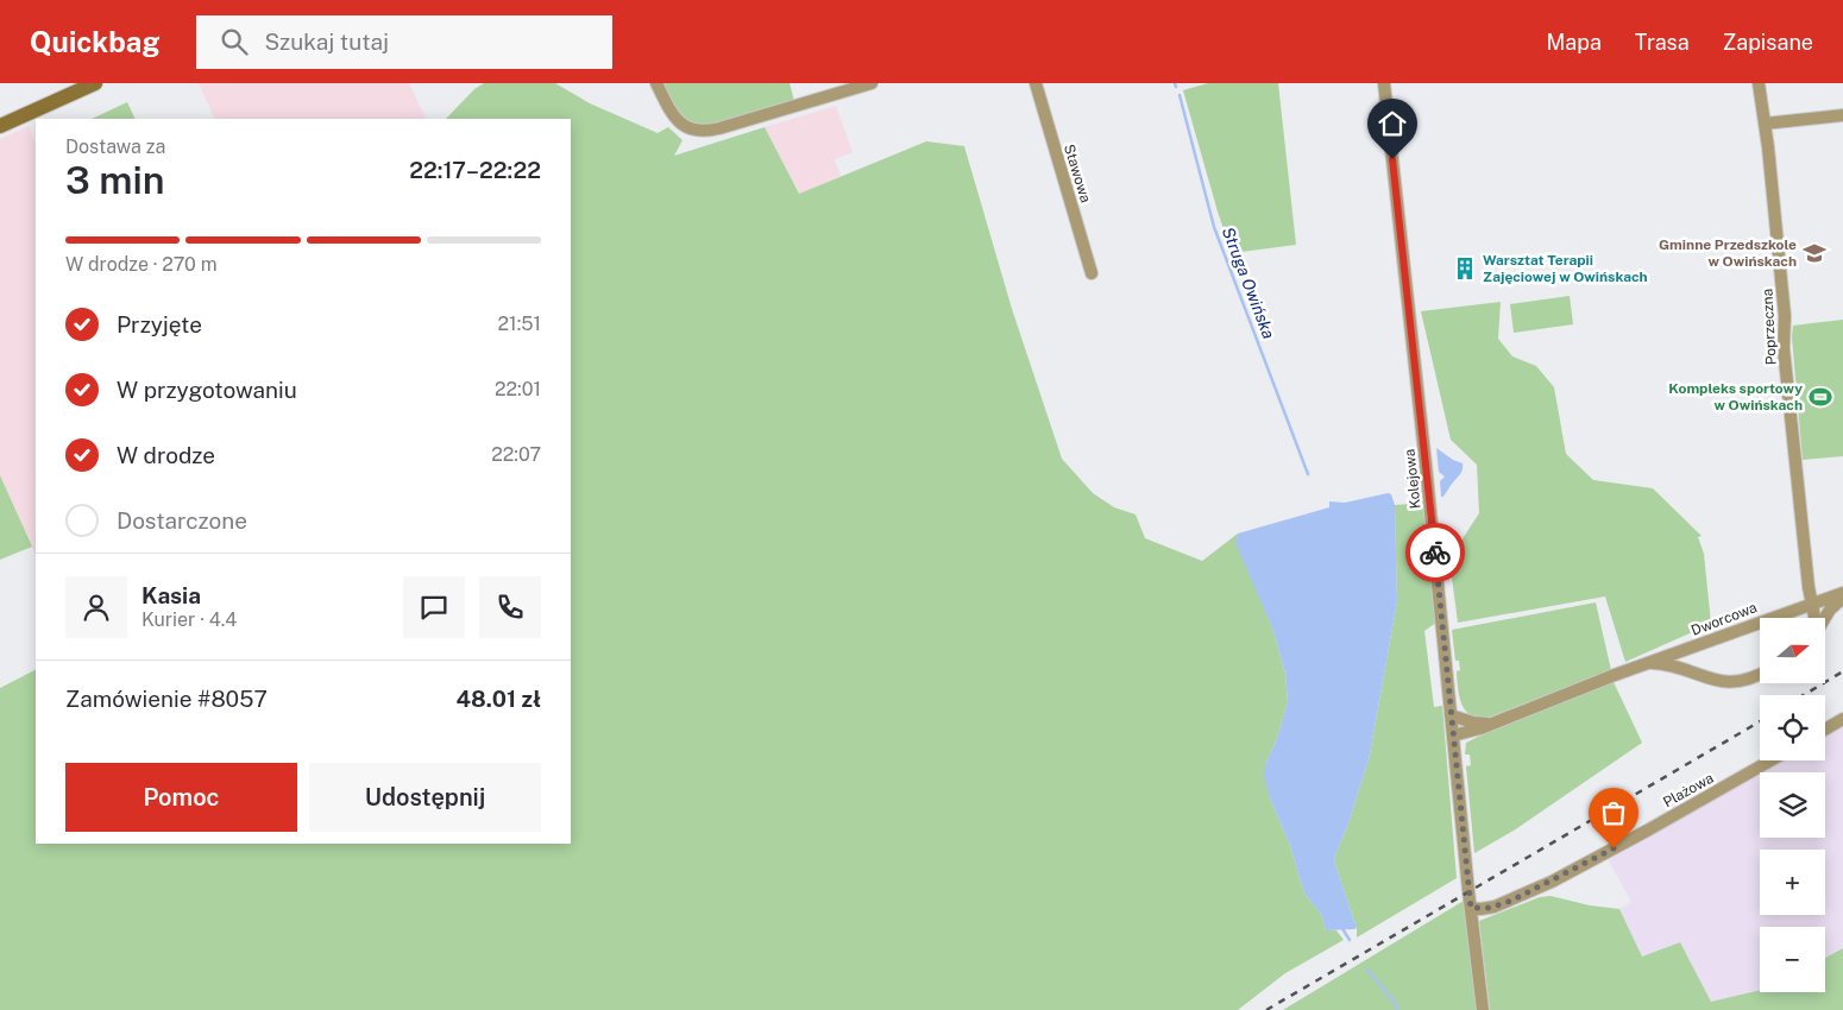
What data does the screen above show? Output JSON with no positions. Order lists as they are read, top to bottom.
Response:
{
  "streets": {
    "street": [
      "Stawowa",
      "Poprzeczna",
      "Kolejowa",
      "Dworcowa",
      "Plażowa"
    ]
  },
  "crossings": [
    ["Poprzeczna", "Dworcowa"],
    ["Kolejowa", "Dworcowa"],
    ["Kolejowa", "Plażowa"]
  ],
  "water": ["Struga Owińska"],
  "places": {
    "school or university": ["Gminne Przedszkole w Owińskach"],
    "building": ["Warsztat Terapii Zajęciowej w Owińskach"],
    "sports": ["Kompleks sportowy w Owińskach"]
  },
  "north": "right",
  "page": {
    "header": "Quickbag",
    "search": "Szukaj tutaj",
    "nav": ["Mapa", "Trasa", "Zapisane"],
    "heading": ["3 min", "Dostawa za", "22:17–22:22"],
    "panel": [
      "Kasia",
      "Kurier · 4.4",
      "Zamówienie #8057",
      "48.01 zł"
    ],
    "bar": "W drodze · 270 m",
    "list": [
      ["Przyjęte", "21:51"],
      ["W przygotowaniu", "22:01"],
      ["W drodze", "22:07"],
      "Dostarczone"
    ],
    "map_buttons": ["+", "−"],
    "buttons": ["Pomoc", "Udostępnij"]
  }
}
